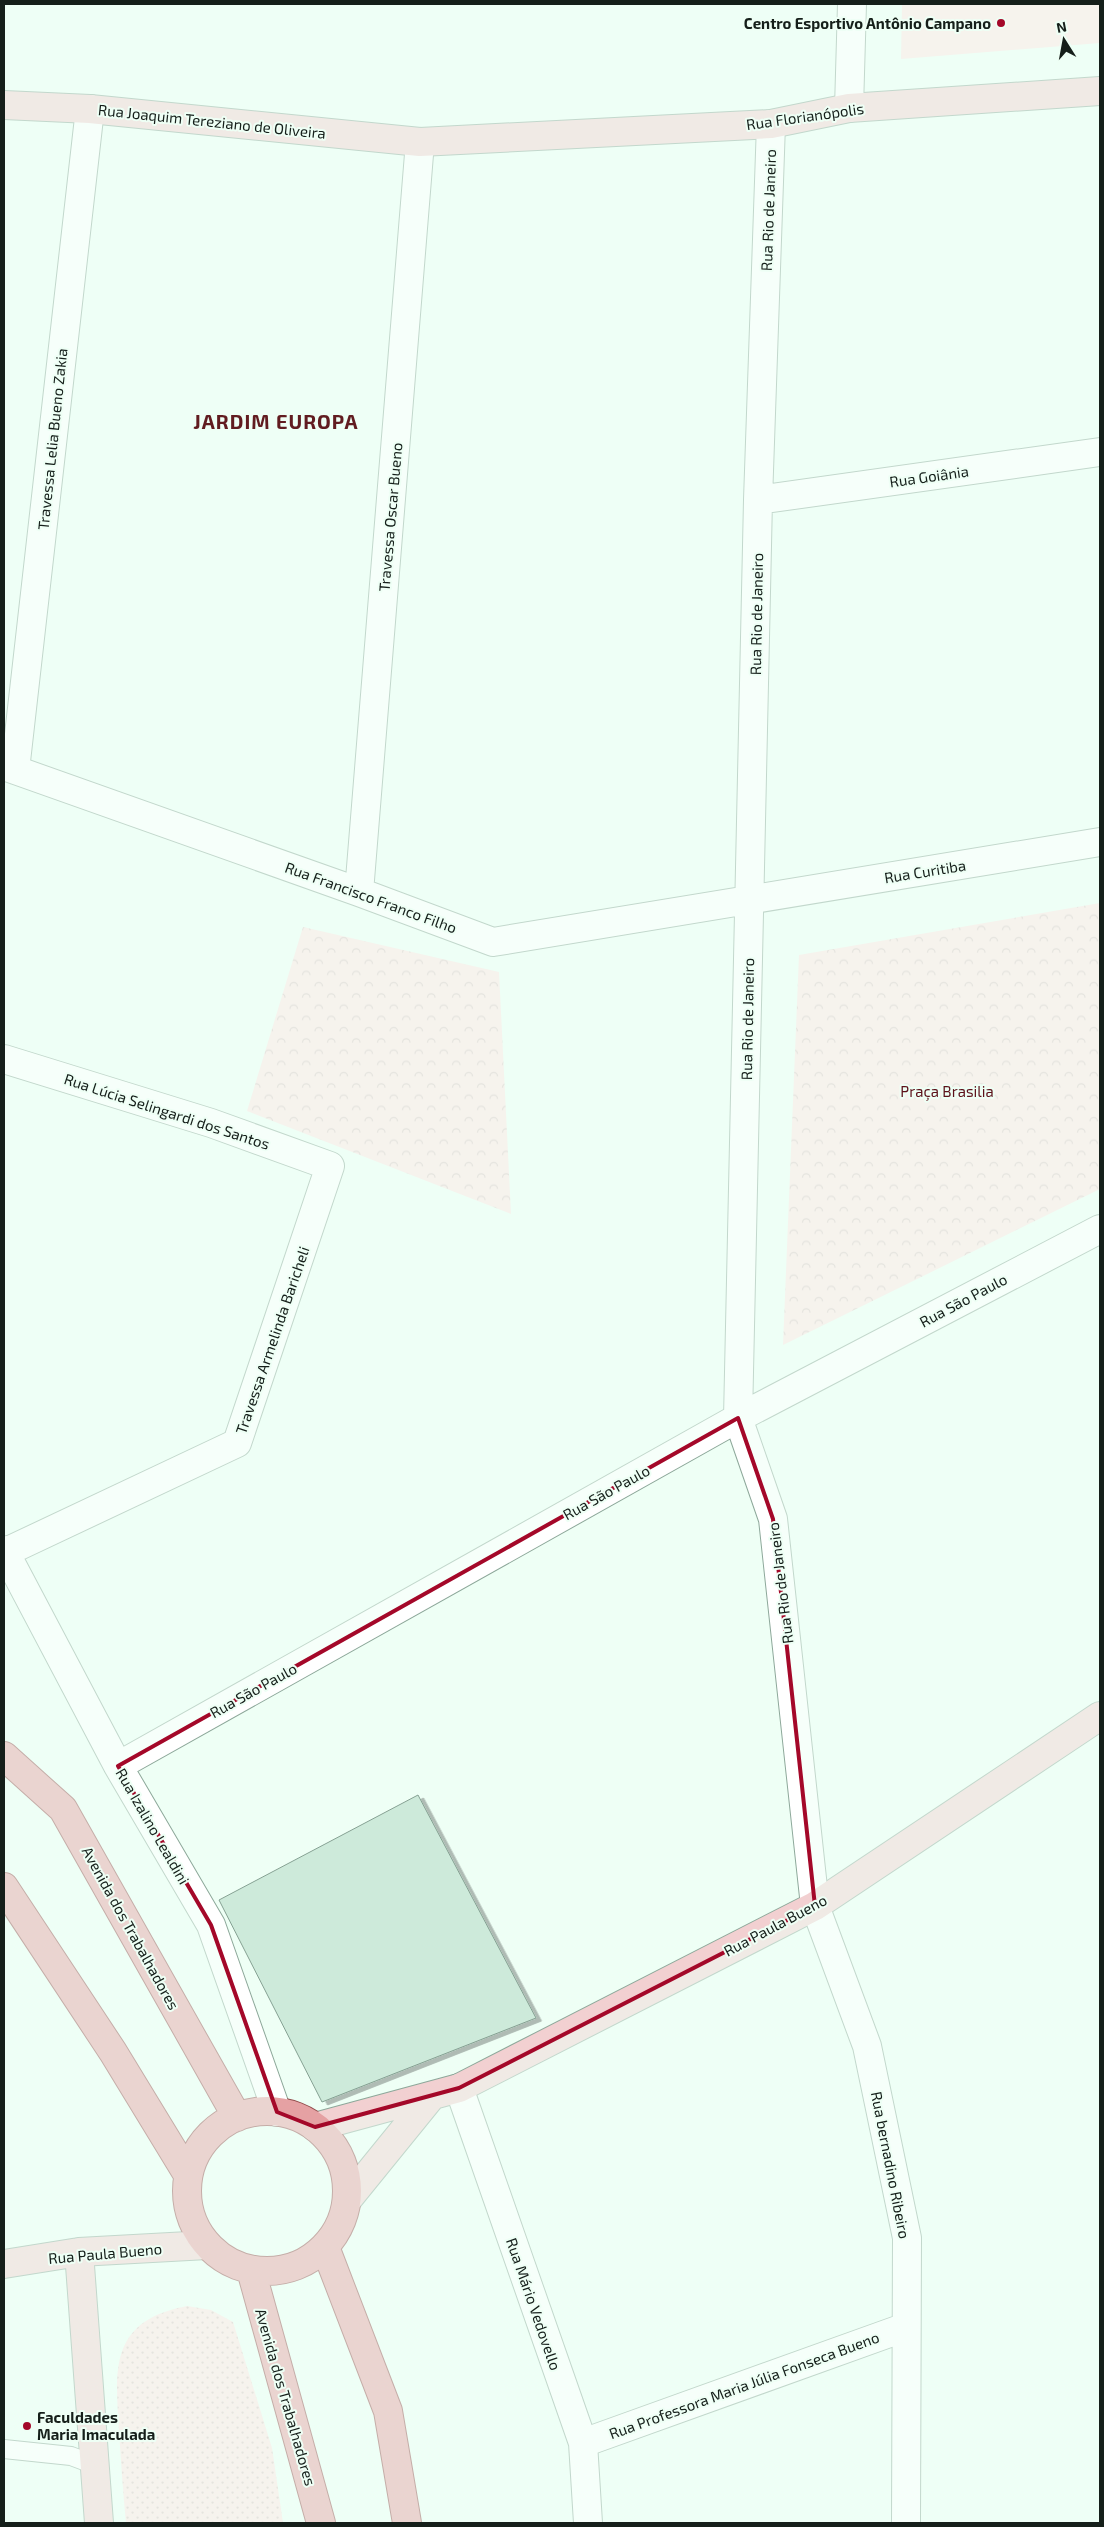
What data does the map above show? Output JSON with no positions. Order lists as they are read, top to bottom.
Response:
{
  "streets": {
    "main road": [
      "Rua Florianópolis",
      "Rua Joaquim Tereziano de Oliveira",
      "Rua Paula Bueno",
      "Avenida dos Trabalhadores"
    ],
    "street": [
      "Rua Rio de Janeiro",
      "Travessa Lelia Bueno Zakia",
      "Rua Goiânia",
      "Travessa Oscar Bueno",
      "Rua Curitiba",
      "Rua Francisco Franco Filho",
      "Rua Lúcia Selingardi dos Santos",
      "Rua São Paulo",
      "Travessa Armelinda Baricheli",
      "Rua Izalino Lealdini",
      "Rua bernadino Ribeiro",
      "Rua Mário Vedovello",
      "Rua Professora Maria Júlia Fonseca Bueno"
    ]
  },
  "crossings": [
    ["Rua Florianópolis", "Rua Joaquim Tereziano de Oliveira"],
    ["Rua Florianópolis", "Rua Rio de Janeiro"],
    ["Rua Florianópolis", "Travessa Oscar Bueno"],
    ["Rua Joaquim Tereziano de Oliveira", "Travessa Lelia Bueno Zakia"],
    ["Rua Joaquim Tereziano de Oliveira", "Travessa Oscar Bueno"],
    ["Rua Rio de Janeiro", "Rua Goiânia"],
    ["Rua Rio de Janeiro", "Rua Curitiba"],
    ["Rua Rio de Janeiro", "Rua Francisco Franco Filho"],
    ["Rua Rio de Janeiro", "Rua São Paulo"],
    ["Rua Rio de Janeiro", "Rua Paula Bueno"],
    ["Rua Rio de Janeiro", "Rua bernadino Ribeiro"],
    ["Travessa Lelia Bueno Zakia", "Rua Francisco Franco Filho"],
    ["Travessa Oscar Bueno", "Rua Francisco Franco Filho"],
    ["Rua Curitiba", "Rua Francisco Franco Filho"],
    ["Rua Lúcia Selingardi dos Santos", "Travessa Armelinda Baricheli"],
    ["Rua São Paulo", "Rua Izalino Lealdini"],
    ["Travessa Armelinda Baricheli", "Rua Izalino Lealdini"],
    ["Rua Izalino Lealdini", "Rua Paula Bueno"],
    ["Rua Izalino Lealdini", "Avenida dos Trabalhadores"],
    ["Rua Paula Bueno", "Avenida dos Trabalhadores"],
    ["Rua Paula Bueno", "Rua bernadino Ribeiro"],
    ["Rua Paula Bueno", "Rua Mário Vedovello"],
    ["Rua bernadino Ribeiro", "Rua Professora Maria Júlia Fonseca Bueno"],
    ["Rua Mário Vedovello", "Rua Professora Maria Júlia Fonseca Bueno"]
  ],
  "districts": ["JARDIM EUROPA"],
  "parks": ["Praça Brasilia"],
  "places": ["Centro Esportivo Antônio Campano", "Faculdades Maria Imaculada"],
  "north": "top"
}
